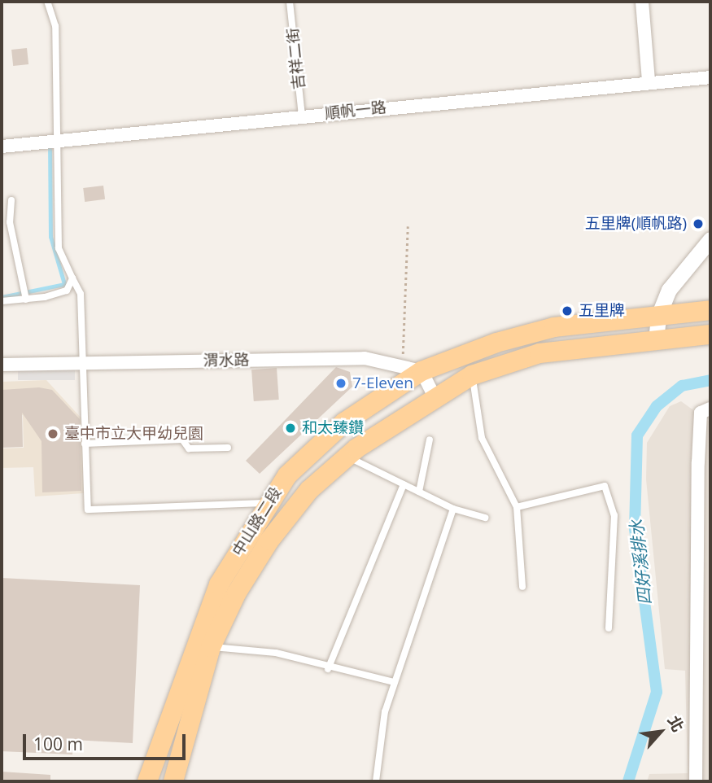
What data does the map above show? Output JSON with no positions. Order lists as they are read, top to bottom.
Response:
{
  "streets": {
    "main road": ["中山路二段"],
    "street": ["順帆一路", "渭水路"],
    "lane": ["吉祥二街"]
  },
  "crossings": [
    ["吉祥二街", "順帆一路"],
    ["渭水路", "中山路二段"]
  ],
  "water": ["四好溪排水"],
  "places": [
    "五里牌(順帆路)",
    "五里牌",
    "7-Eleven",
    "和太臻鑽",
    "臺中市立大甲幼兒園"
  ],
  "scale_bar": "100 m",
  "north": "top right"
}
